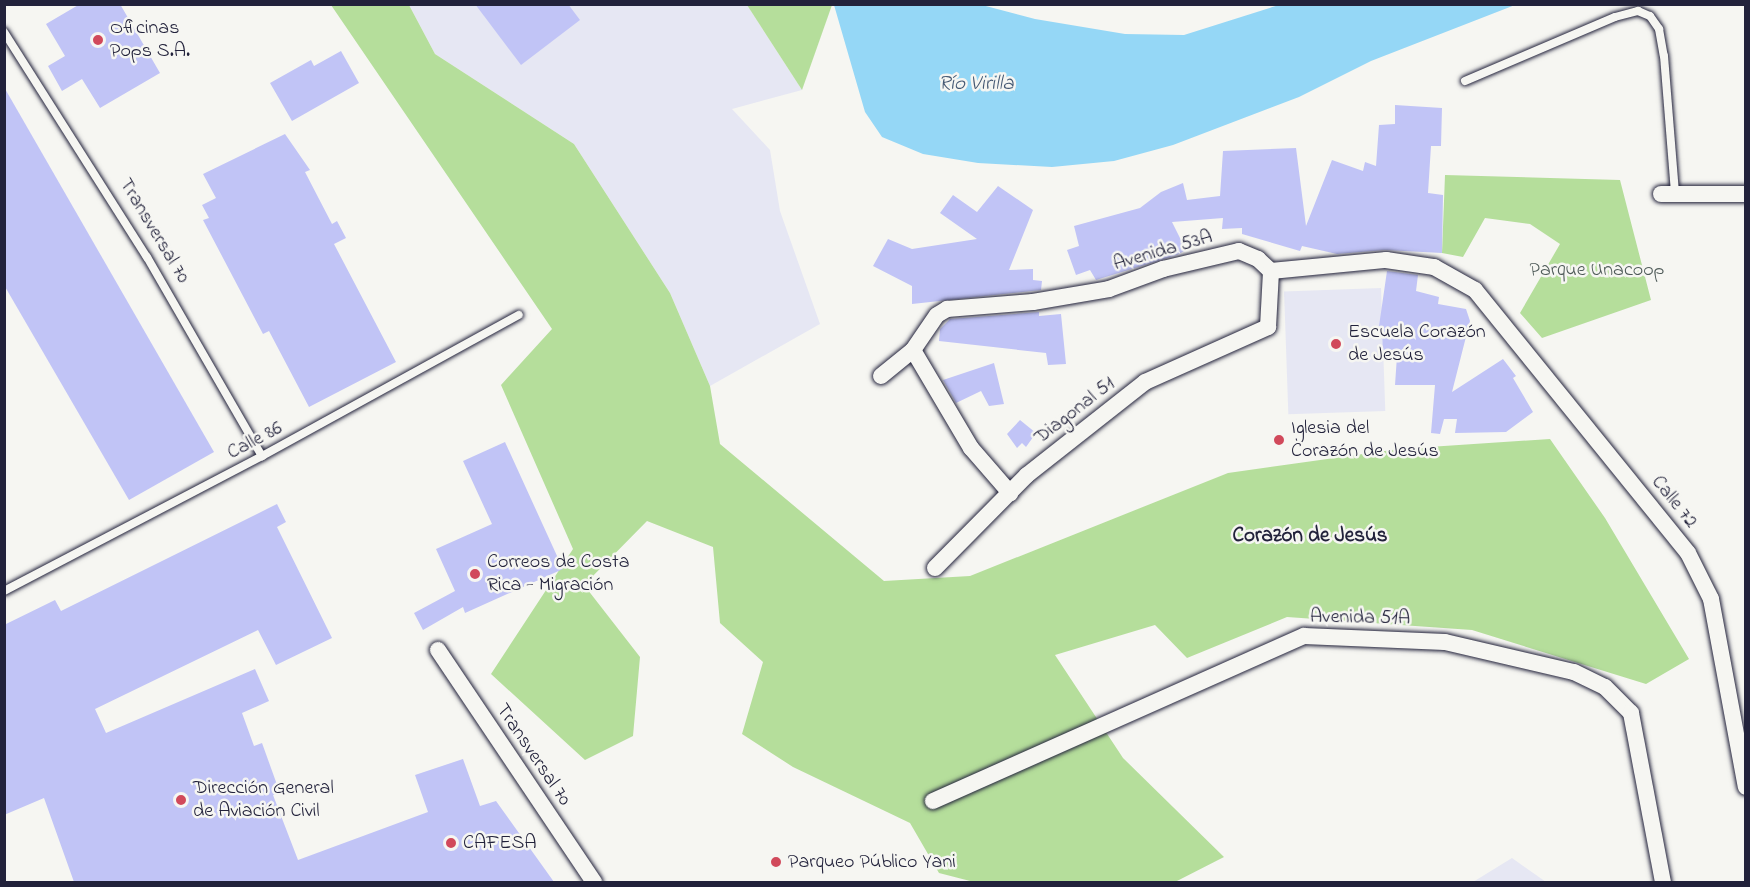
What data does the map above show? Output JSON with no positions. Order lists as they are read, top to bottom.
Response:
{
  "streets": {
    "street": [
      "Transversal 70",
      "Avenida 53A",
      "Diagonal 51",
      "Calle 72",
      "Avenida 51A"
    ],
    "lane": ["Calle 86"]
  },
  "crossings": [
    ["Transversal 70", "Calle 86"],
    ["Avenida 53A", "Diagonal 51"],
    ["Avenida 53A", "Calle 72"],
    ["Diagonal 51", "Calle 72"]
  ],
  "districts": ["Corazón de Jesús"],
  "water": ["Río Virilla"],
  "parks": ["Parque Unacoop"],
  "places": [
    "Oficinas Pops S.A.",
    "Escuela Corazón de Jesús",
    "Iglesia del Corazón de Jesús",
    "Correos de Costa Rica - Migración",
    "Dirección General de Aviación Civil",
    "CAFESA",
    "Parqueo Público Yani"
  ]
}
